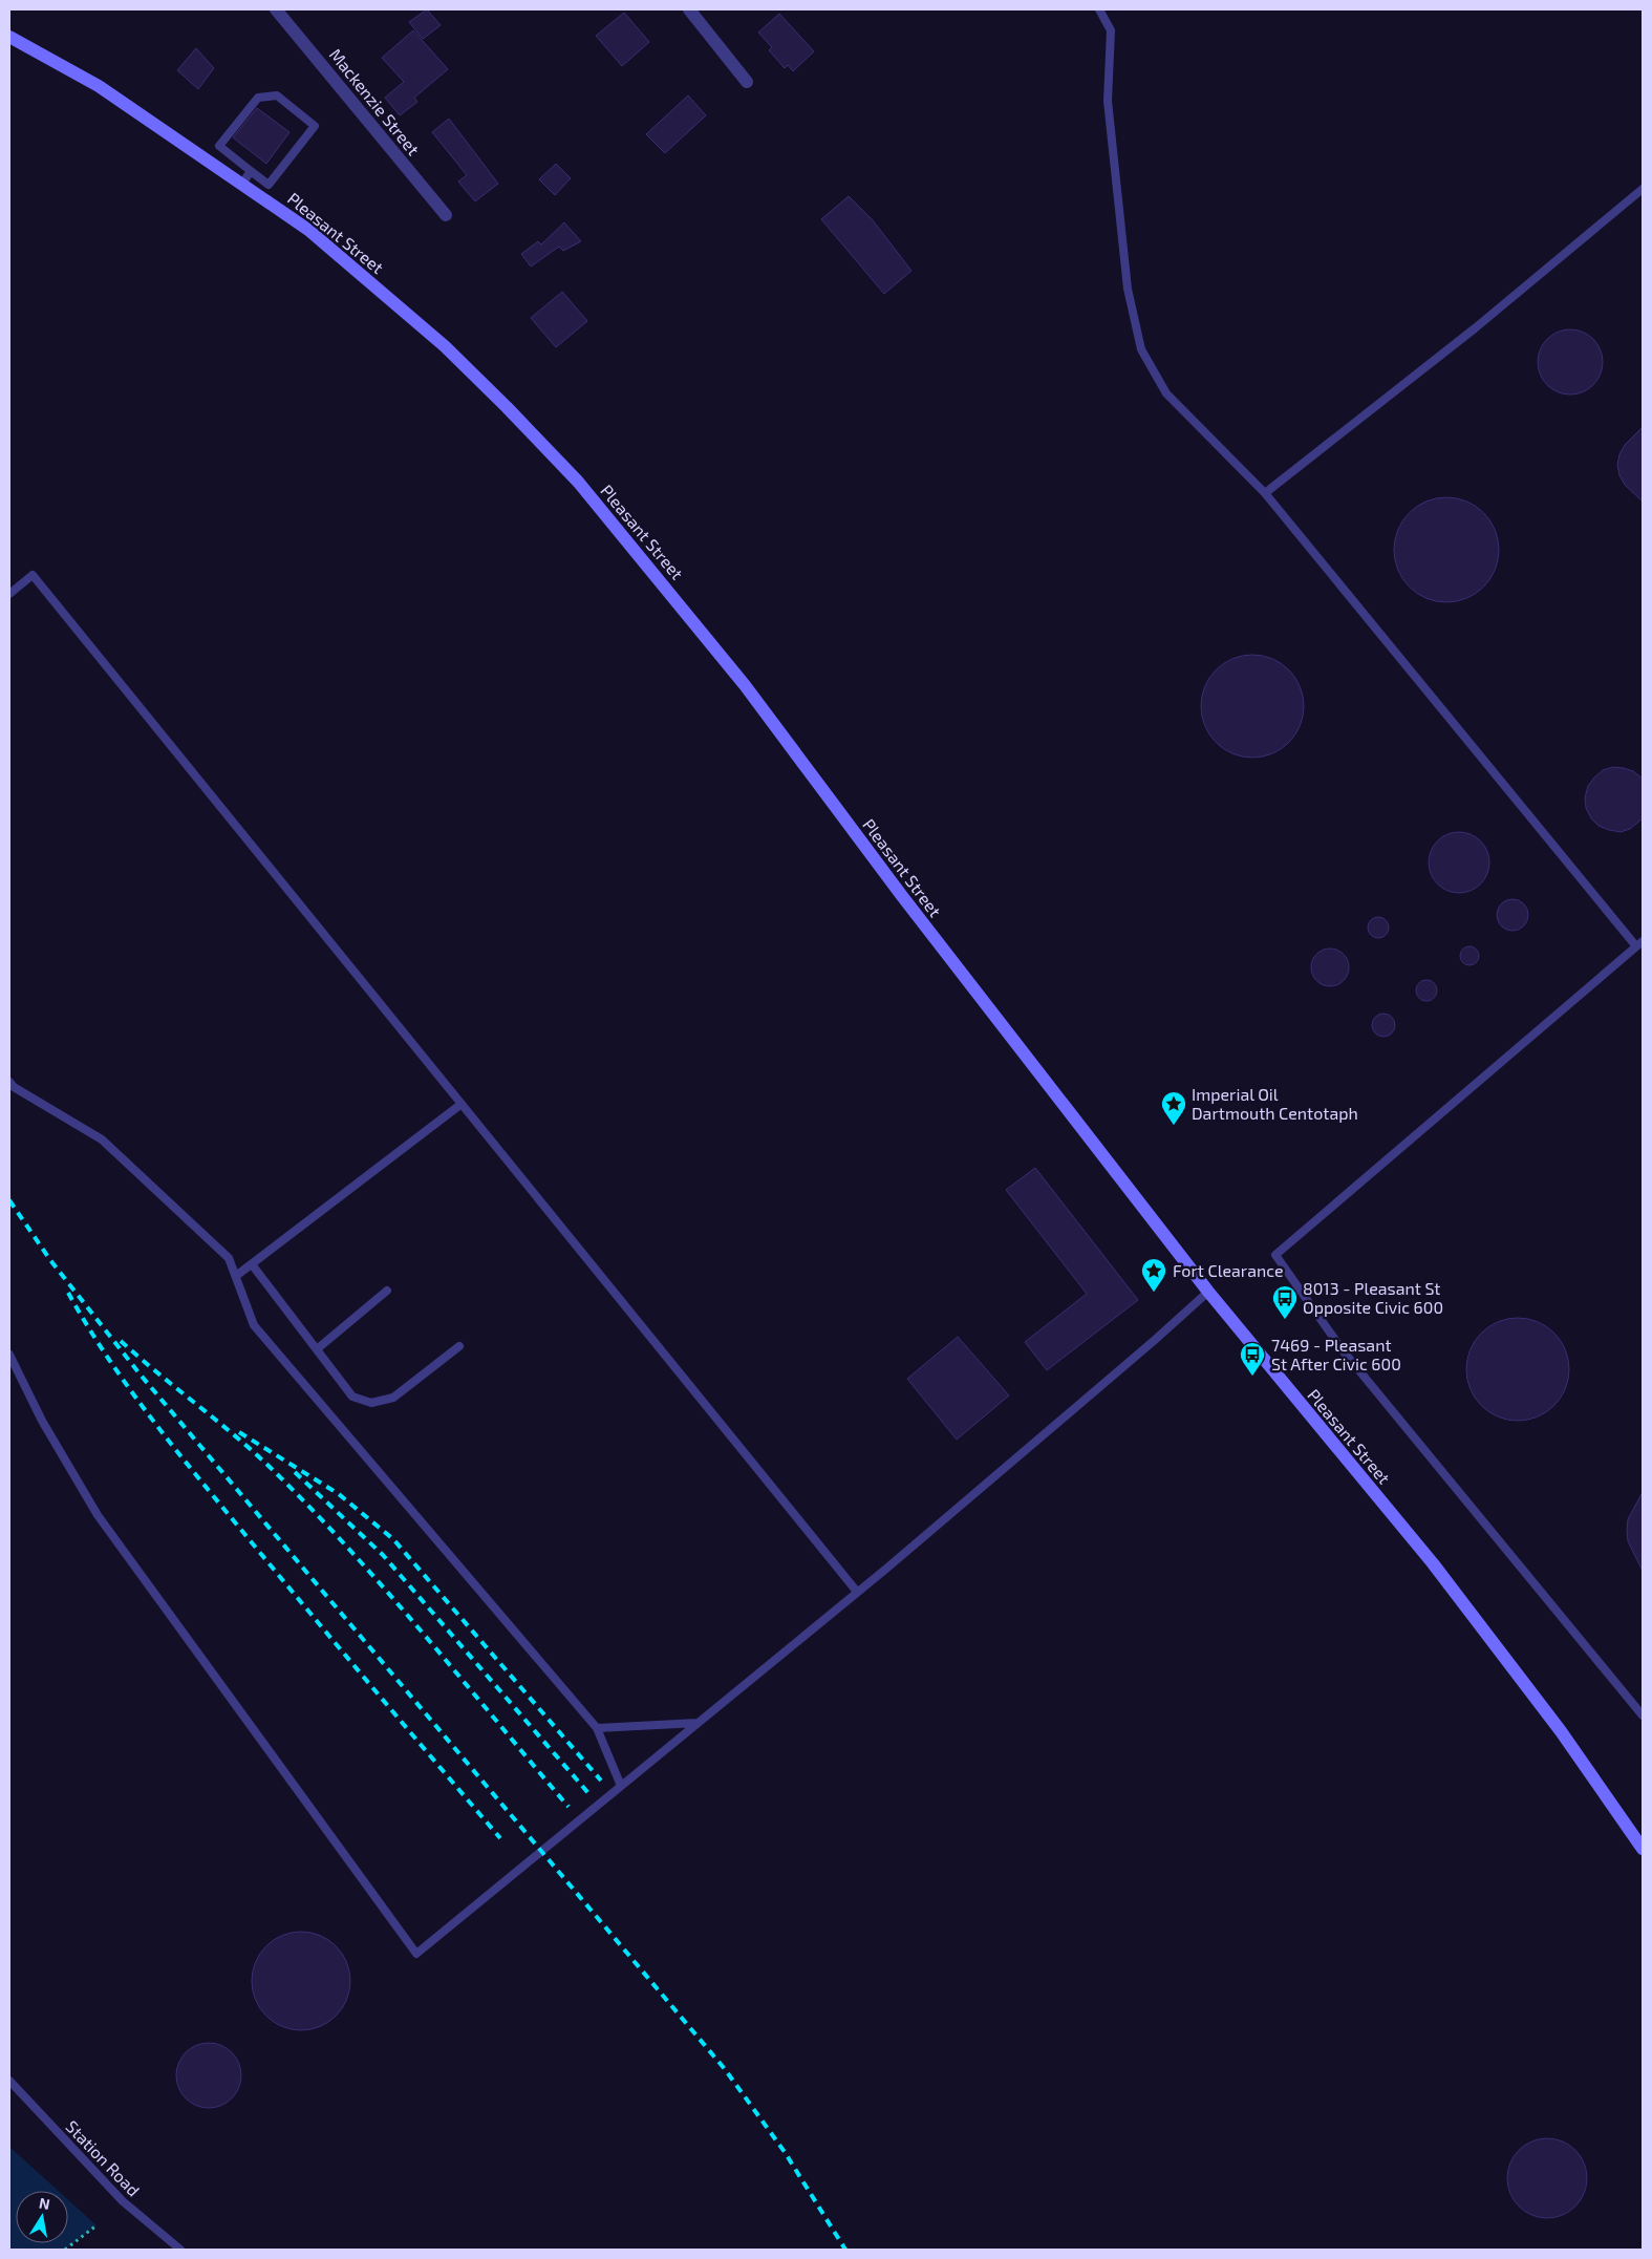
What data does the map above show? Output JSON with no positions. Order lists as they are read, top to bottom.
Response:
{
  "streets": {
    "main road": ["Pleasant Street"],
    "street": ["Mackenzie Street"],
    "lane": ["Station Road"]
  },
  "places": {
    "place": ["Imperial Oil Dartmouth Centotaph", "Fort Clearance"],
    "bus stop": ["8013 - Pleasant St Opposite Civic 600", "7469 - Pleasant St After Civic 600"]
  },
  "north": "top"
}
